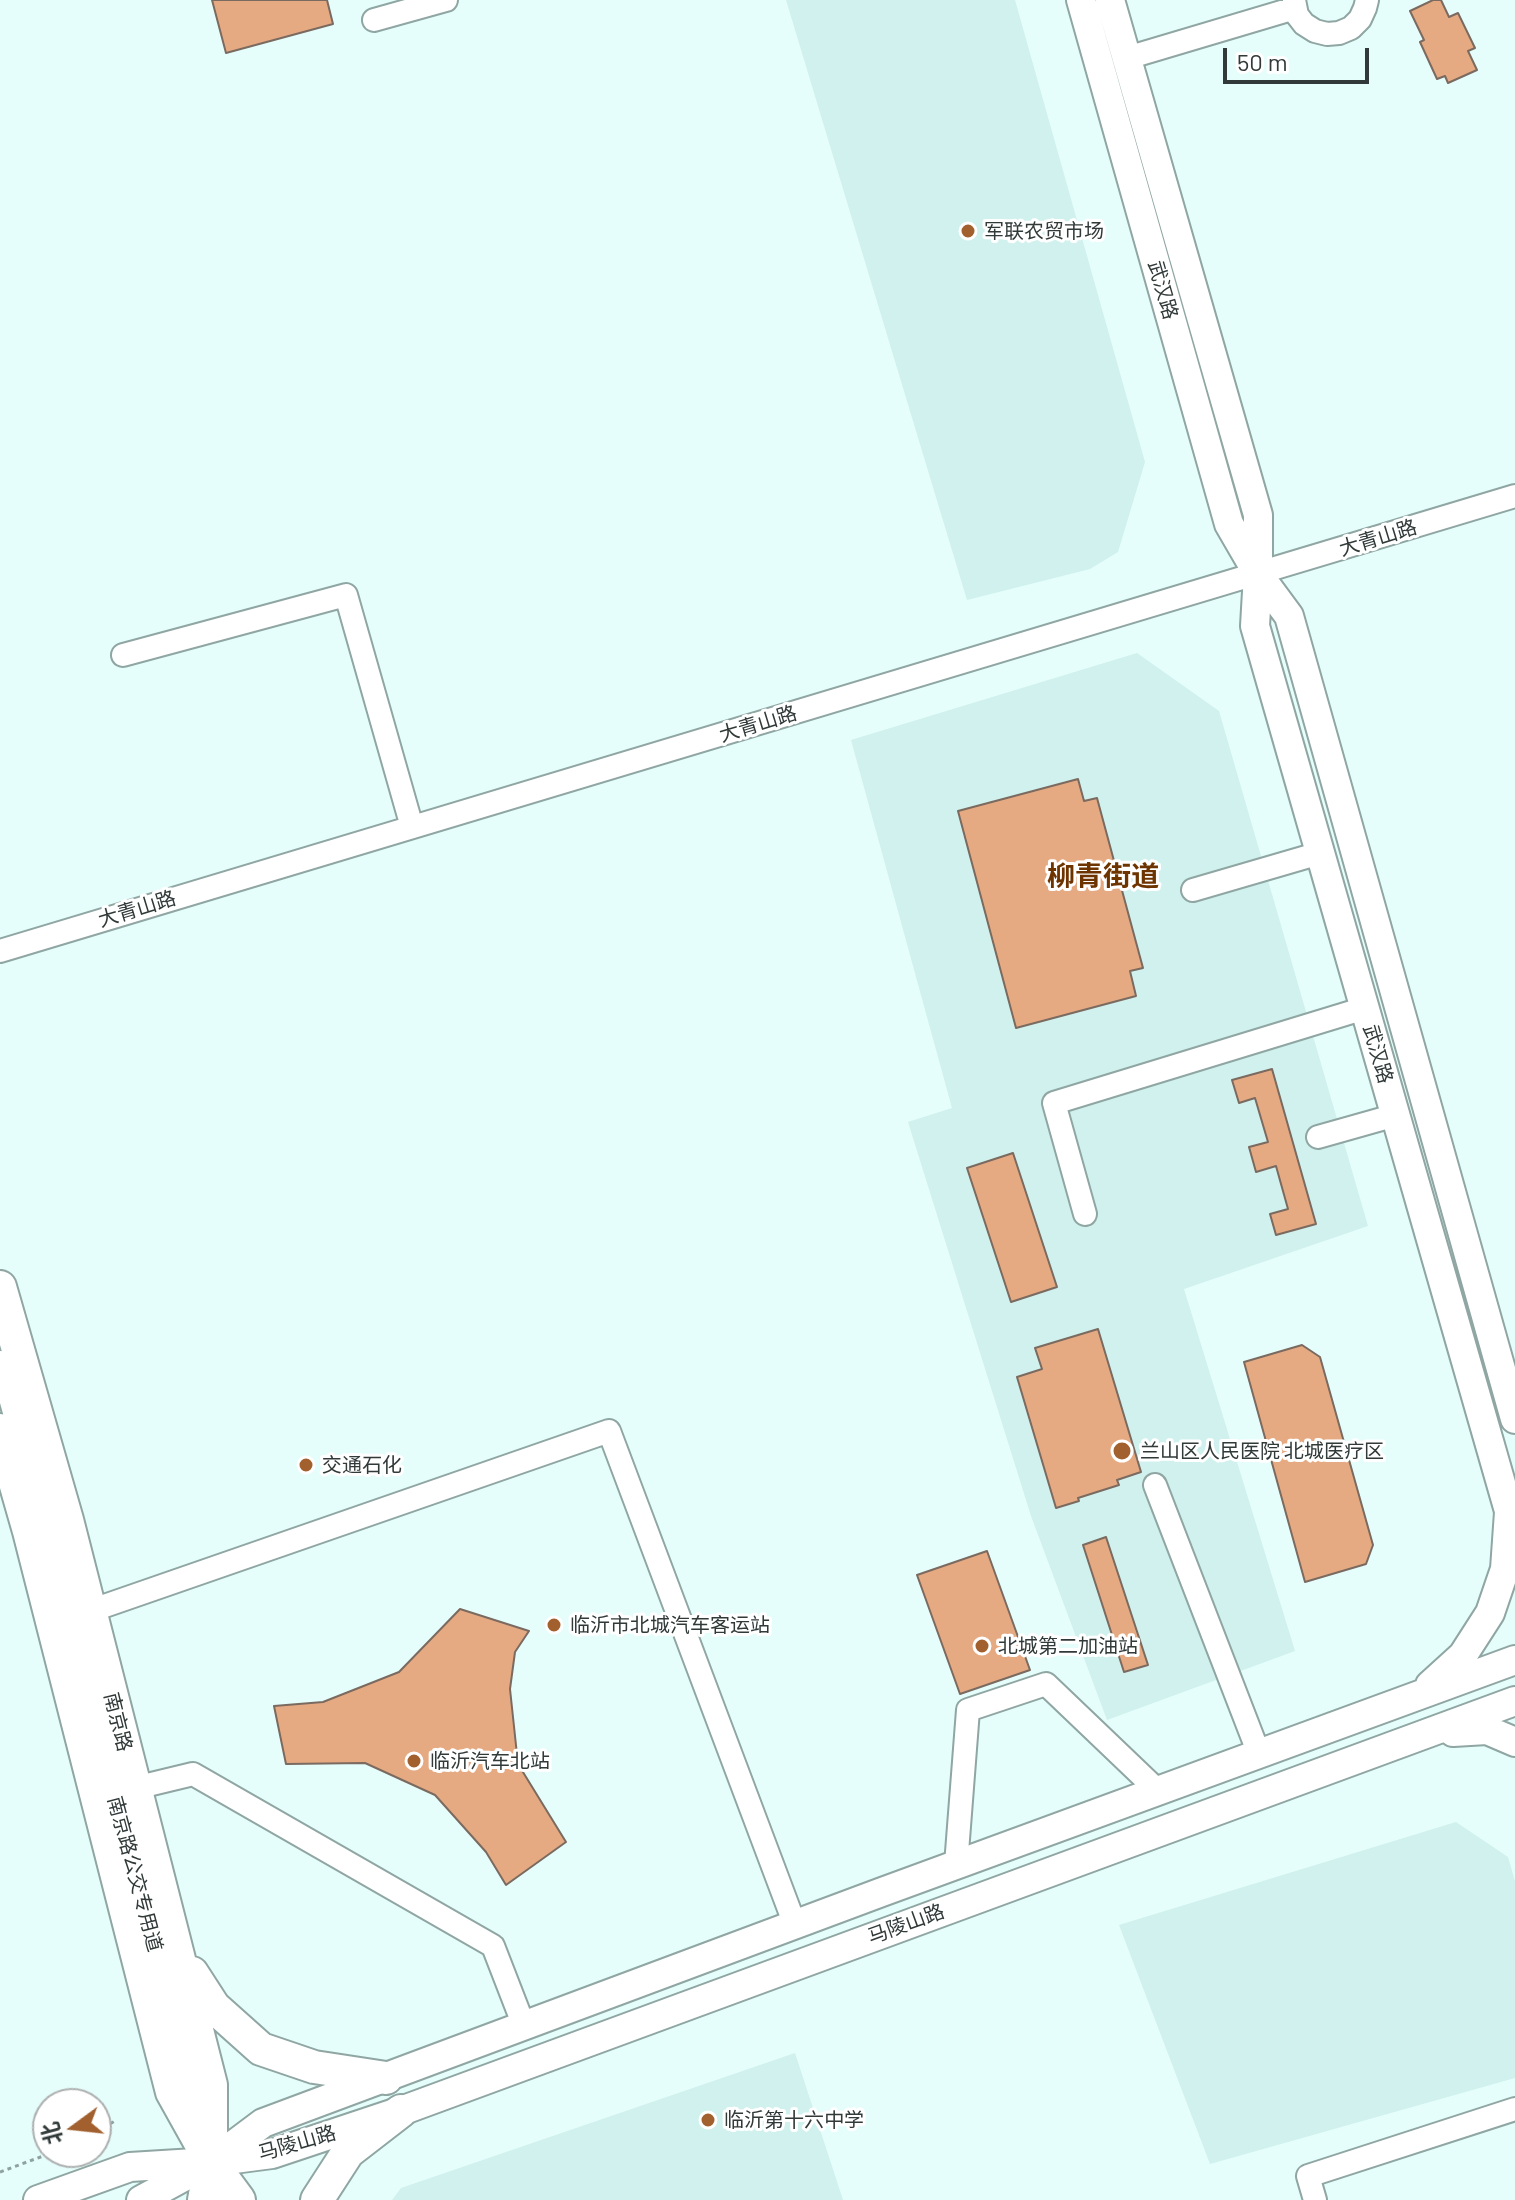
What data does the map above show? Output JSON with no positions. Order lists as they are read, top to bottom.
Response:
{
  "streets": {
    "highway": ["南京路"],
    "main road": ["武汉路", "马陵山路"],
    "street": ["大青山路", "南京路公交专用道"]
  },
  "crossings": [
    ["武汉路", "大青山路"],
    ["武汉路", "马陵山路"],
    ["南京路", "南京路公交专用道"],
    ["南京路", "马陵山路"],
    ["南京路公交专用道", "马陵山路"]
  ],
  "districts": ["柳青街道"],
  "places": [
    "军联农贸市场",
    "兰山区人民医院 北城医疗区",
    "交通石化",
    "临沂市北城汽车客运站",
    "北城第二加油站",
    "临沂汽车北站",
    "临沂第十六中学"
  ],
  "scale_bar": "50 m",
  "north": "left"
}
